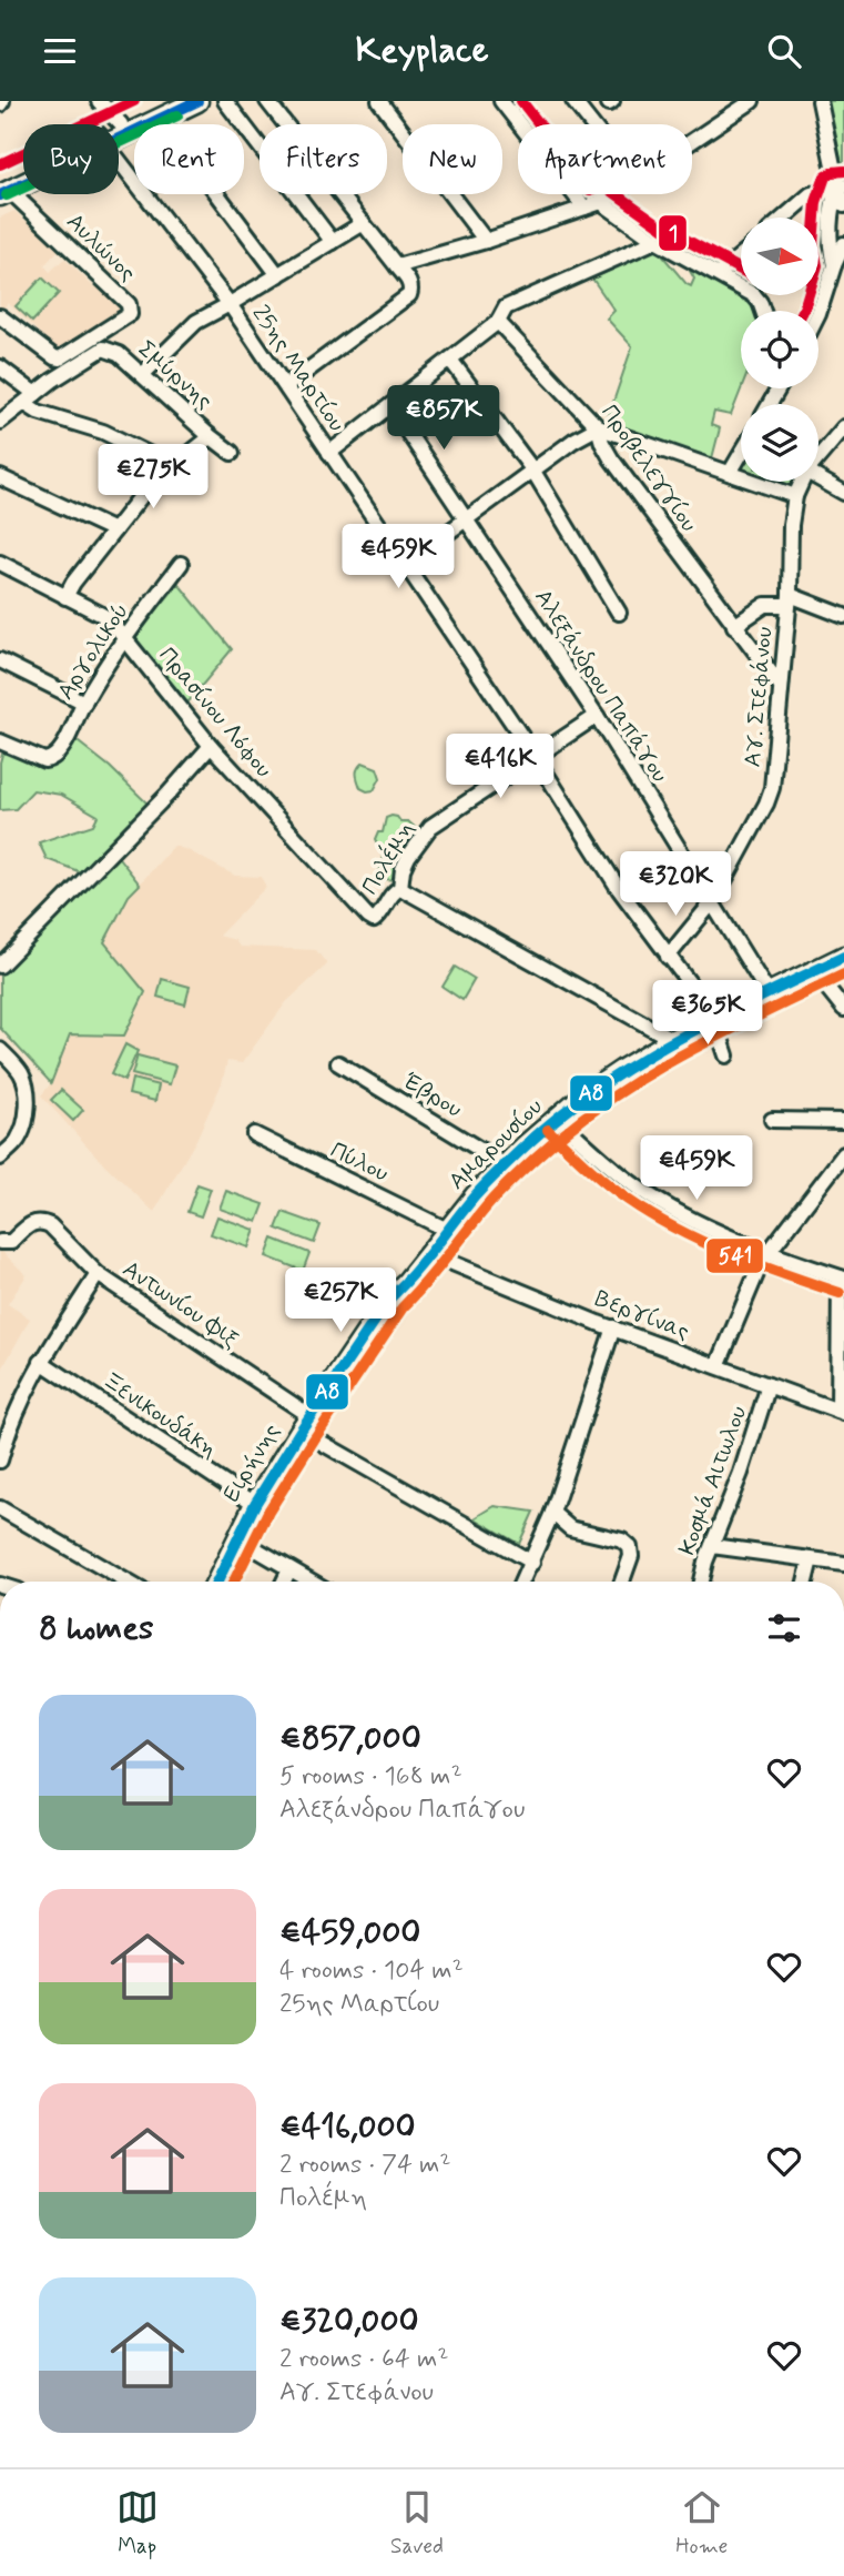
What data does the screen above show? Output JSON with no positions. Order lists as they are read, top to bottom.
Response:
{
  "streets": {
    "main road": ["Αμαρουσίου", "Ειρήνης"],
    "street": [
      "Αυλώνος",
      "25ης Μαρτίου",
      "Σμύρνης",
      "Προβελεγγίου",
      "Αργολικού",
      "Αλεξάνδρου Παπάγου",
      "Αγ. Στεφάνου",
      "Πρασίνου Λόφου",
      "Πολέμη",
      "Έβρου",
      "Πύλου",
      "Αντωνίου Φιξ",
      "Βεργίνας",
      "Ξενικουδάκη",
      "Κοσμά Αιτωλου"
    ]
  },
  "crossings": [
    ["Αυλώνος", "Σμύρνης"],
    ["25ης Μαρτίου", "Αγ. Στεφάνου"],
    ["25ης Μαρτίου", "Πολέμη"],
    ["25ης Μαρτίου", "Αμαρουσίου"],
    ["Προβελεγγίου", "Αγ. Στεφάνου"],
    ["Αργολικού", "Πρασίνου Λόφου"],
    ["Αλεξάνδρου Παπάγου", "Αγ. Στεφάνου"],
    ["Αλεξάνδρου Παπάγου", "Πολέμη"],
    ["Αλεξάνδρου Παπάγου", "Αμαρουσίου"],
    ["Πρασίνου Λόφου", "Πολέμη"],
    ["Έβρου", "Αμαρουσίου"],
    ["Αμαρουσίου", "Πύλου"],
    ["Αμαρουσίου", "Βεργίνας"],
    ["Αμαρουσίου", "Ειρήνης"],
    ["Αντωνίου Φιξ", "Ειρήνης"],
    ["Βεργίνας", "Κοσμά Αιτωλου"],
    ["Ξενικουδάκη", "Ειρήνης"]
  ],
  "lines": ["transit line 1", "transit line A8", "transit line 541"],
  "north": "right",
  "page": {
    "header": "Keyplace",
    "chip": [
      "Buy",
      "Rent",
      "Filters",
      "New",
      "Apartment"
    ],
    "price": [
      "€857K",
      "€275K",
      "€459K",
      "€416K",
      "€320K",
      "€365K",
      "€459K",
      "€257K"
    ],
    "heading": "8 homes",
    "list": [
      {
        "name": "€857,000",
        "note": "5 rooms · 168 m² · Αλεξάνδρου Παπάγου"
      },
      {
        "name": "€459,000",
        "note": "4 rooms · 104 m² · 25ης Μαρτίου"
      },
      {
        "name": "€416,000",
        "note": "2 rooms · 74 m² · Πολέμη"
      },
      {
        "name": "€320,000",
        "note": "2 rooms · 64 m² · Αγ. Στεφάνου"
      }
    ],
    "tabs": ["Map", "Saved", "Home"]
  }
}
